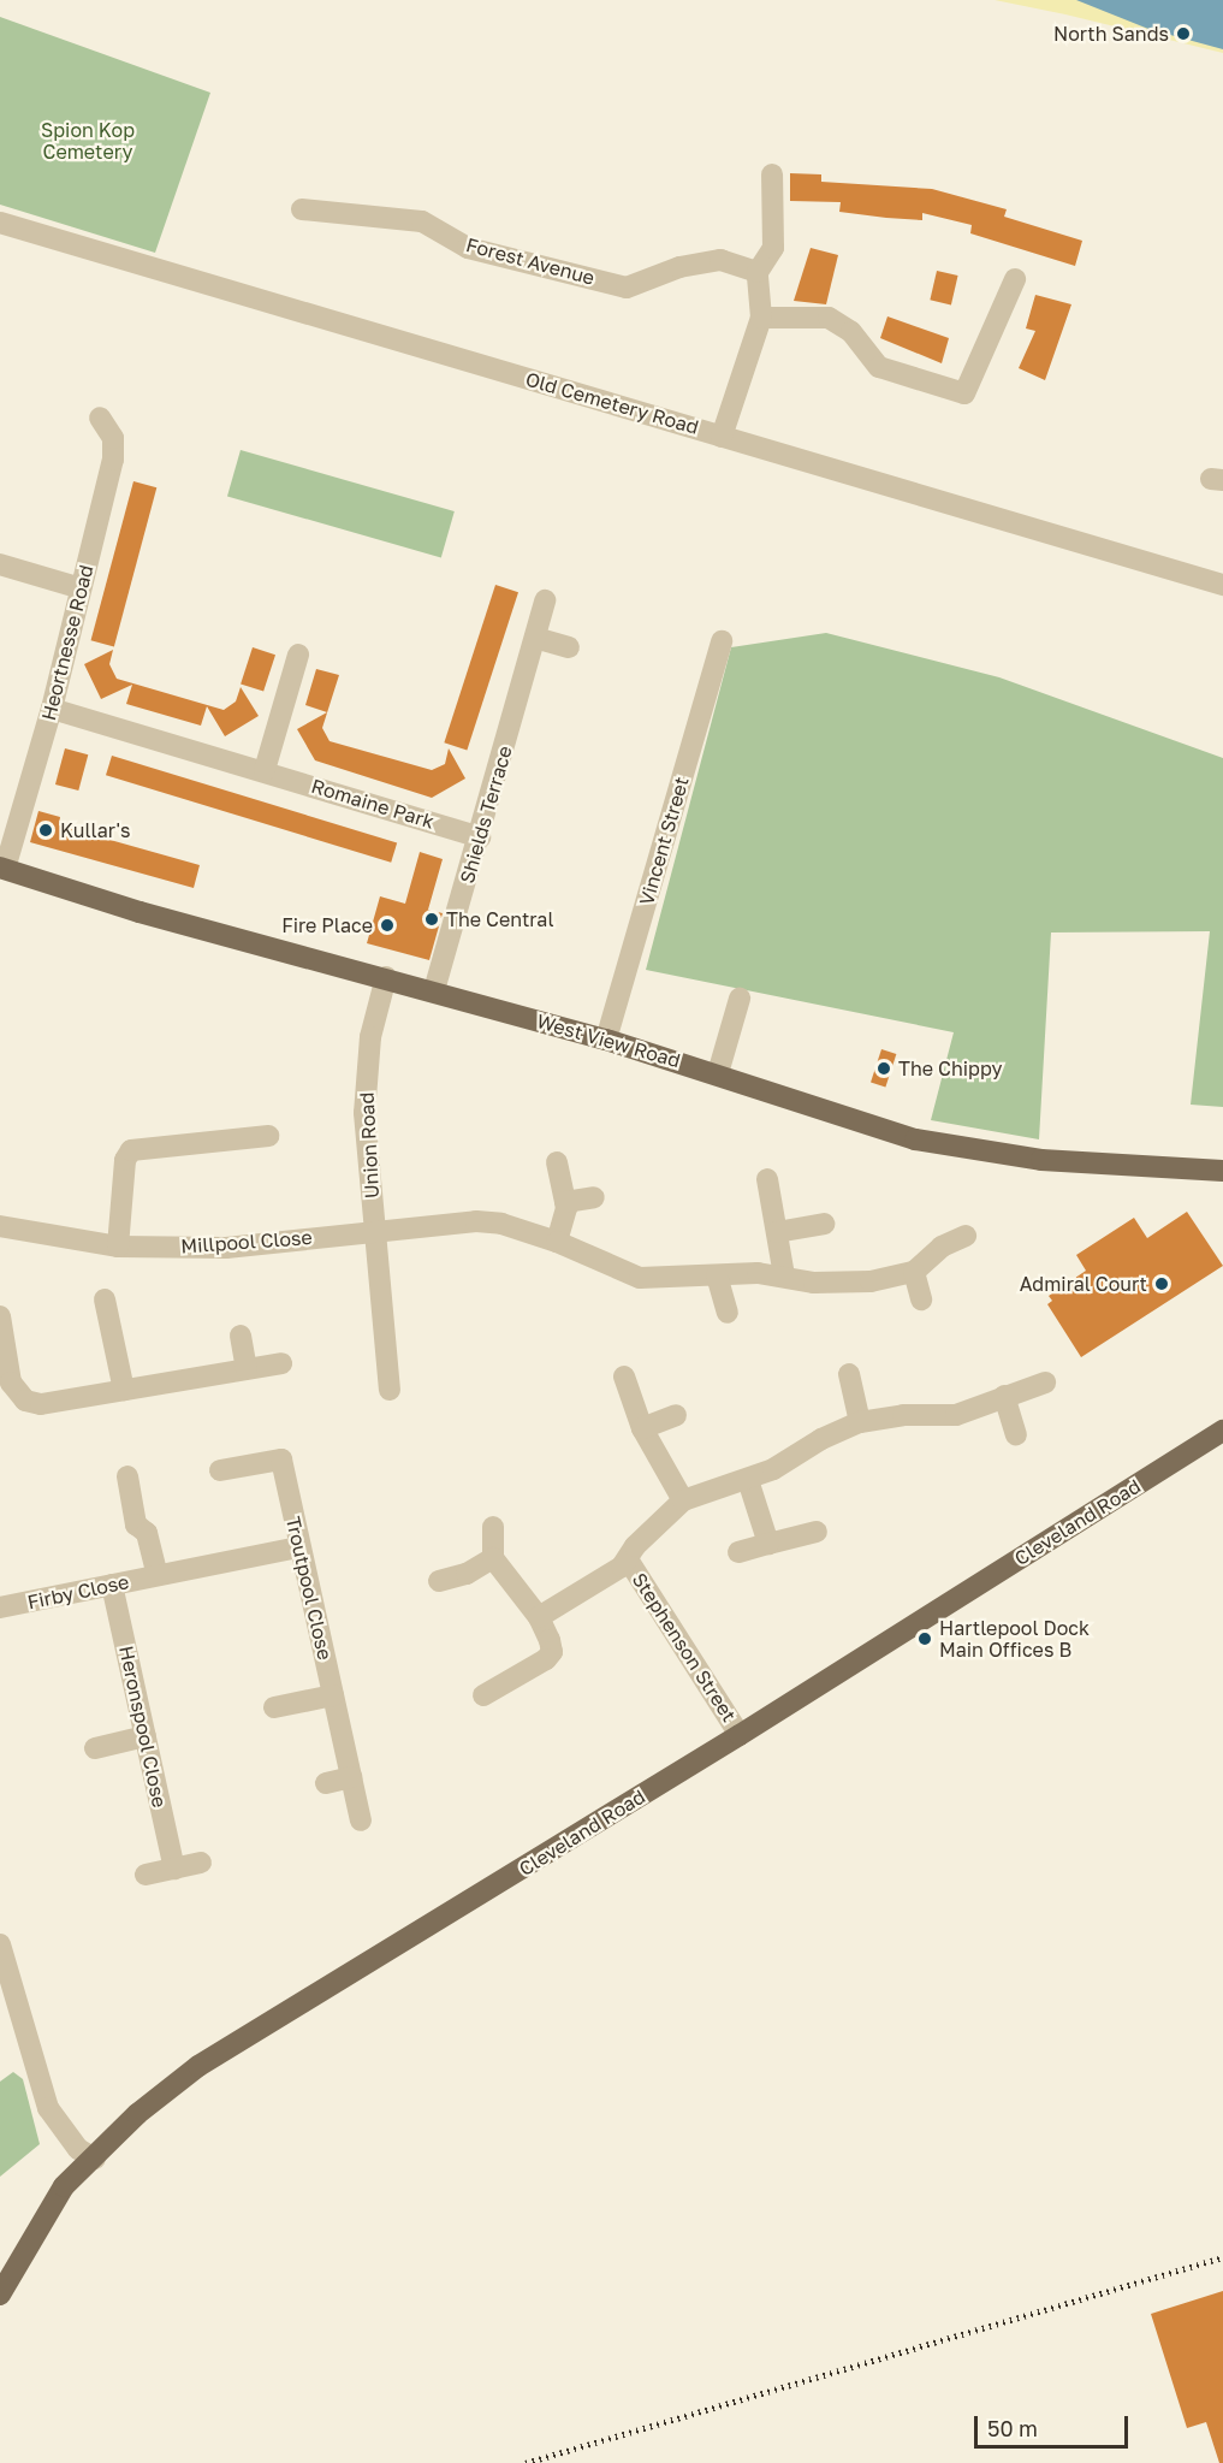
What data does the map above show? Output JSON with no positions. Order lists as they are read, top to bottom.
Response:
{
  "streets": {
    "main road": ["West View Road", "Cleveland Road"],
    "street": [
      "Forest Avenue",
      "Old Cemetery Road",
      "Heortnesse Road",
      "Romaine Park",
      "Shields Terrace",
      "Vincent Street",
      "Union Road",
      "Millpool Close",
      "Troutpool Close",
      "Firby Close",
      "Stephenson Street",
      "Heronspool Close"
    ]
  },
  "crossings": [
    ["Heortnesse Road", "Romaine Park"],
    ["Heortnesse Road", "West View Road"],
    ["Romaine Park", "Shields Terrace"],
    ["Shields Terrace", "West View Road"],
    ["Vincent Street", "West View Road"],
    ["West View Road", "Union Road"],
    ["Union Road", "Millpool Close"],
    ["Cleveland Road", "Stephenson Street"],
    ["Troutpool Close", "Firby Close"],
    ["Firby Close", "Heronspool Close"]
  ],
  "parks": ["Spion Kop Cemetery"],
  "places": [
    "North Sands",
    "Kullar's",
    "The Central",
    "Fire Place",
    "The Chippy",
    "Admiral Court",
    "Hartlepool Dock Main Offices B"
  ],
  "scale_bar": "50 m"
}
